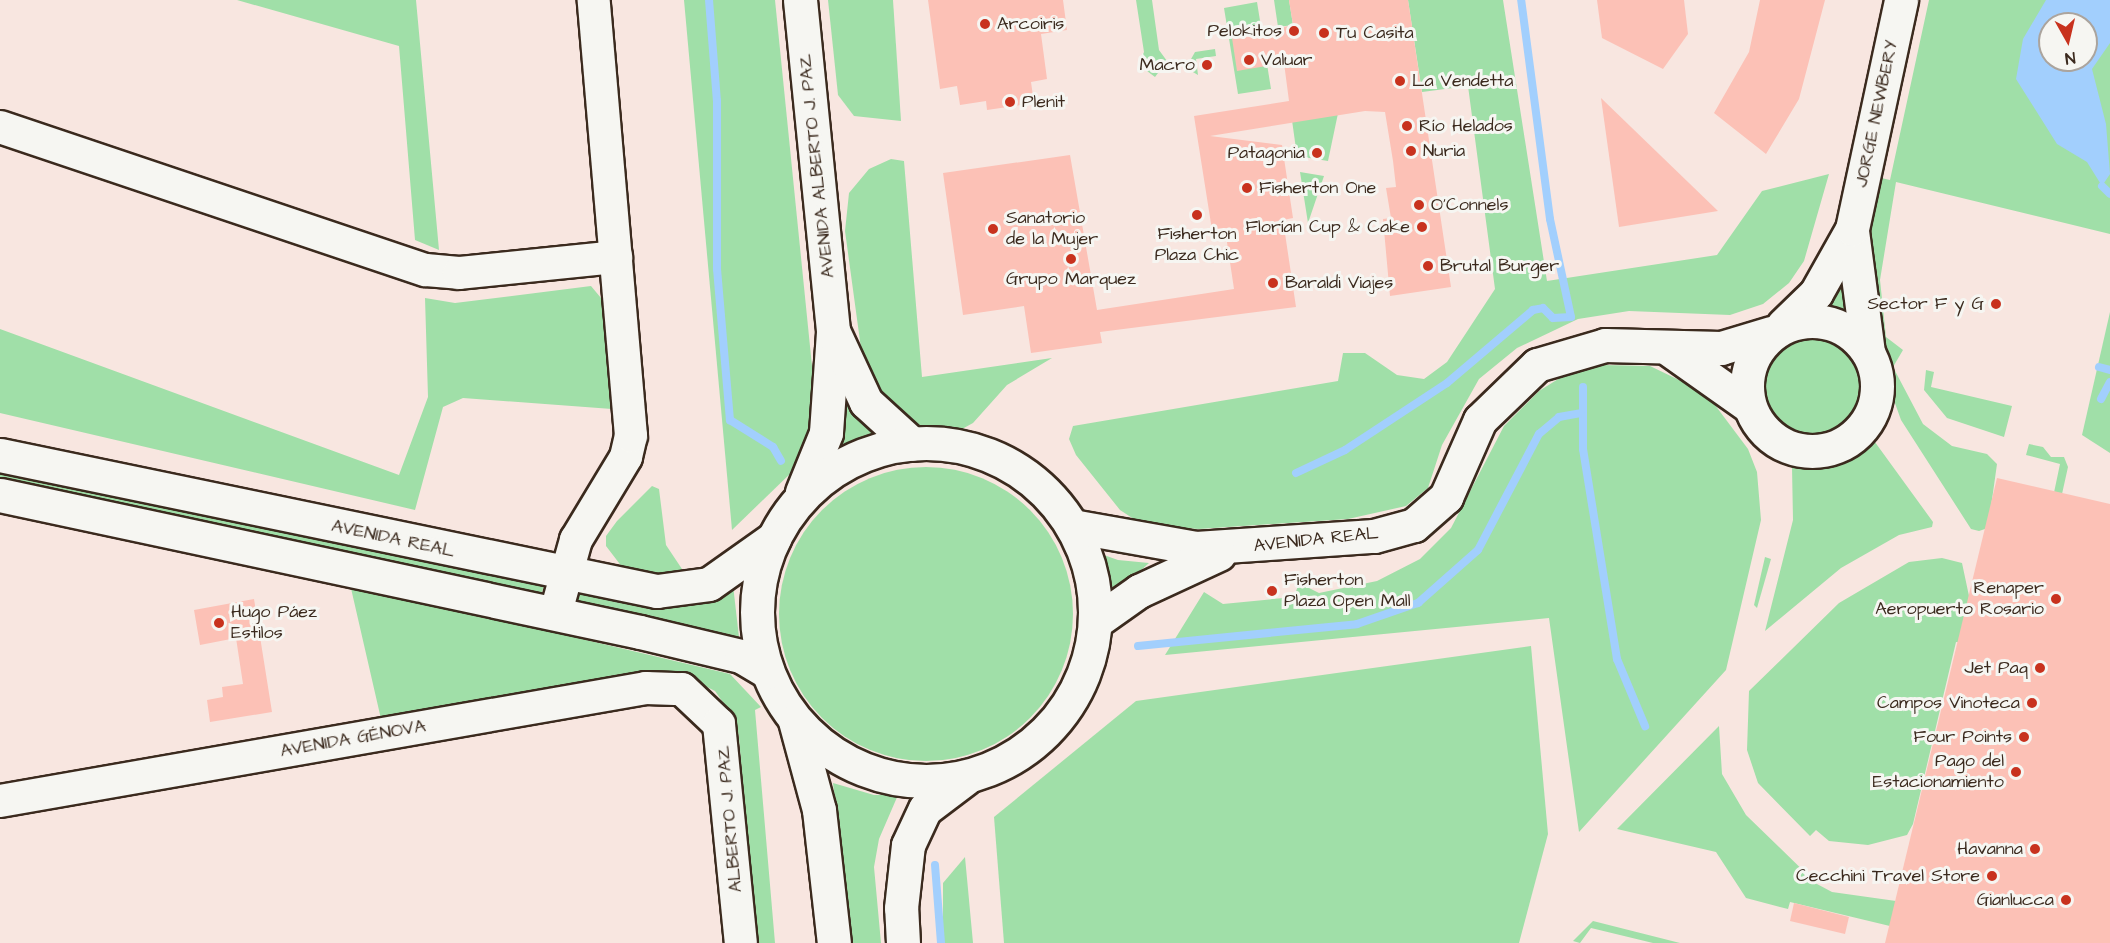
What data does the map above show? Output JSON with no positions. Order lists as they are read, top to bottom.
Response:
{
  "streets": {
    "main road": ["JORGE NEWBERY", "AVENIDA ALBERTO J. PAZ", "AVENIDA REAL"],
    "street": ["AVENIDA GÉNOVA", "ALBERTO J. PAZ"]
  },
  "crossings": [
    ["JORGE NEWBERY", "AVENIDA REAL"],
    ["AVENIDA GÉNOVA", "ALBERTO J. PAZ"]
  ],
  "places": [
    "Arcoiris",
    "Pelokitos",
    "Tu Casita",
    "Valuar",
    "Macro",
    "La Vendetta",
    "Plenit",
    "Río Helados",
    "Nuria",
    "Patagonia",
    "Fisherton One",
    "O'Connels",
    "Fisherton Plaza Chic",
    "Florían Cup & Cake",
    "Sanatorio de la Mujer",
    "Grupo Marquez",
    "Brutal Burger",
    "Baraldi Viajes",
    "Sector F y G",
    "Fisherton Plaza Open Mall",
    "Renaper Aeropuerto Rosario",
    "Hugo Páez Estilos",
    "Jet Paq",
    "Campos Vinoteca",
    "Four Points",
    "Pago del Estacionamiento",
    "Havanna",
    "Cecchini Travel Store",
    "Gianlucca"
  ],
  "north": "bottom"
}
